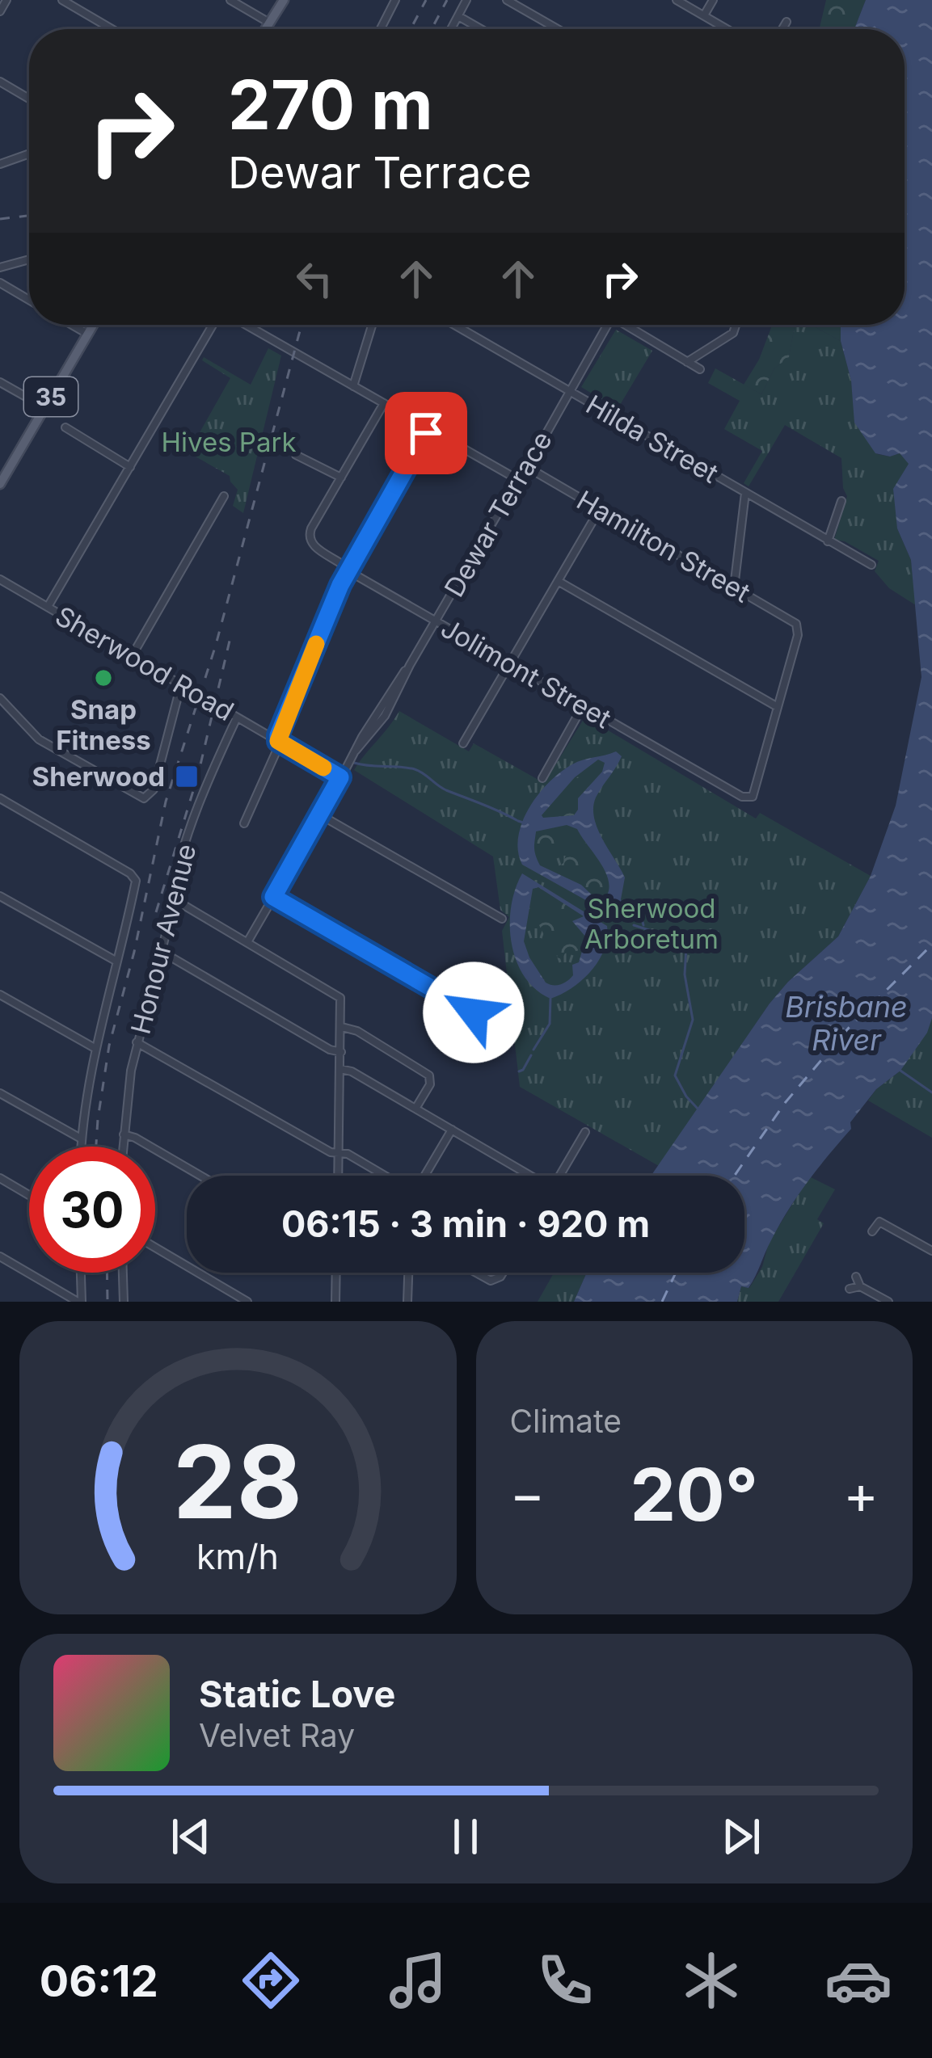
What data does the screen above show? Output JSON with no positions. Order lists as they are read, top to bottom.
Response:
{
  "streets": {
    "main road": ["35"],
    "street": [
      "Hilda Street",
      "Dewar Terrace",
      "Hamilton Street",
      "Sherwood Road",
      "Jolimont Street",
      "Honour Avenue"
    ]
  },
  "crossings": [
    ["Hilda Street", "Dewar Terrace"],
    ["Dewar Terrace", "Hamilton Street"],
    ["Dewar Terrace", "Sherwood Road"],
    ["Dewar Terrace", "Jolimont Street"],
    ["Hamilton Street", "Jolimont Street"],
    ["Sherwood Road", "Honour Avenue"]
  ],
  "water": ["Brisbane River"],
  "parks": ["Hives Park", "Sherwood Arboretum"],
  "places": {
    "other": ["Snap Fitness"],
    "transit": ["Sherwood"]
  },
  "page": {
    "turn": ["270 m", "Dewar Terrace"],
    "limit": "30",
    "trip": "06:15 · 3 min · 920 m",
    "tile": "Climate",
    "heat": ["−", "20°", "+"],
    "song": ["Static Love", "Velvet Ray"],
    "tabs": "06:12",
    "gauge": ["28", "km/h"]
  }
}
